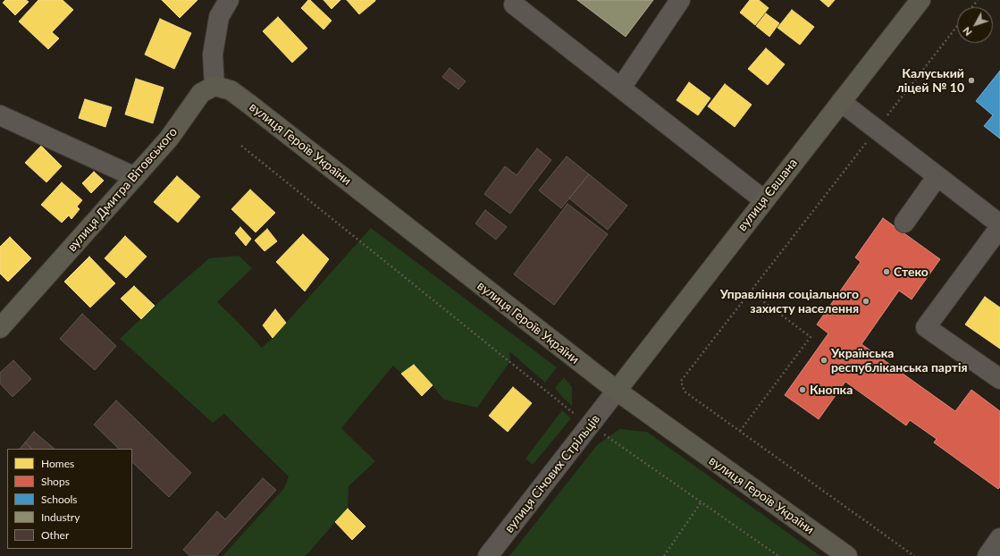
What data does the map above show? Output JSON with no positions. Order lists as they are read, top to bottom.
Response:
{
  "streets": {
    "main road": ["вулиця Героїв України", "вулиця Дмитра Вітовського", "вулиця Євшана"],
    "street": ["вулиця Січових Стрільців"]
  },
  "crossings": [
    ["вулиця Героїв України", "вулиця Дмитра Вітовського"],
    ["вулиця Героїв України", "вулиця Євшана"],
    ["вулиця Героїв України", "вулиця Січових Стрільців"],
    ["вулиця Євшана", "вулиця Січових Стрільців"]
  ],
  "places": [
    "Калуський ліцей № 10",
    "Стеко",
    "Управління соціального захисту населення",
    "Українська республіканська партія",
    "Кнопка"
  ],
  "legend": [
    "Homes",
    "Shops",
    "Schools",
    "Industry",
    "Other"
  ],
  "north": "bottom left"
}
